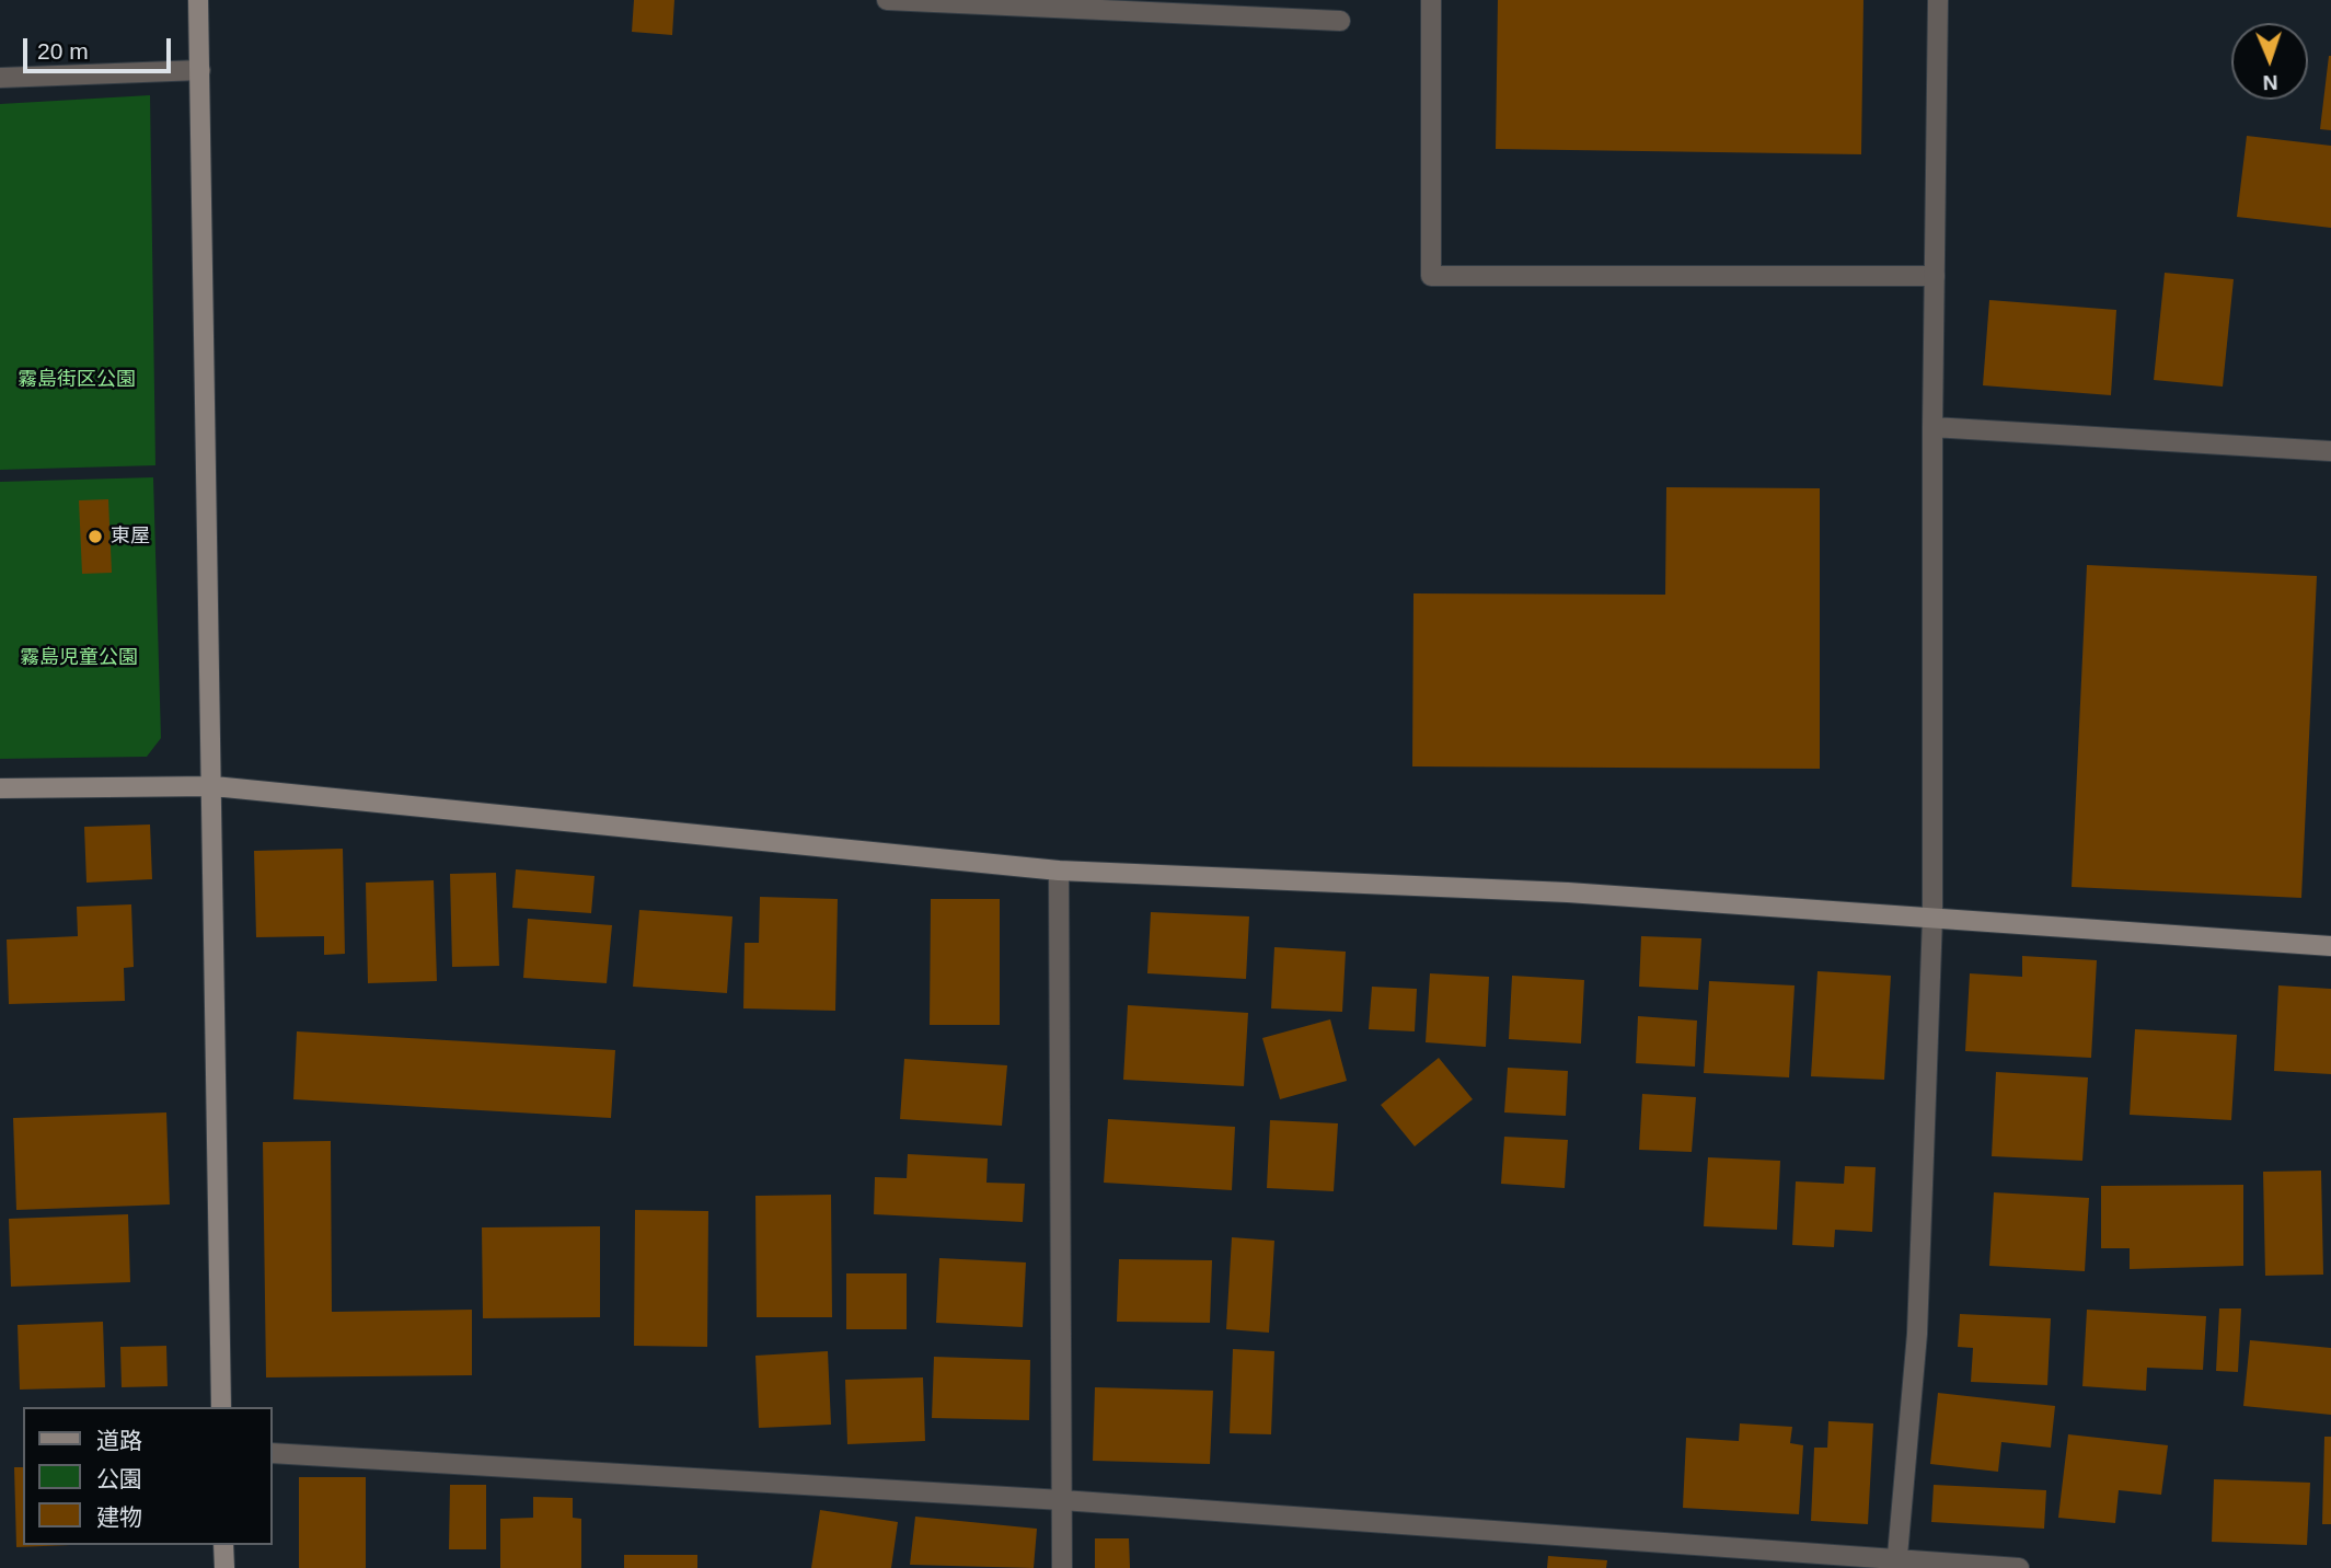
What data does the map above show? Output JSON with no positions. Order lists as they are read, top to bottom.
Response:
{
  "parks": ["霧島街区公園", "霧島児童公園"],
  "places": ["東屋"],
  "legend": ["道路", "公園", "建物"],
  "scale_bar": "20 m",
  "north": "bottom"
}
